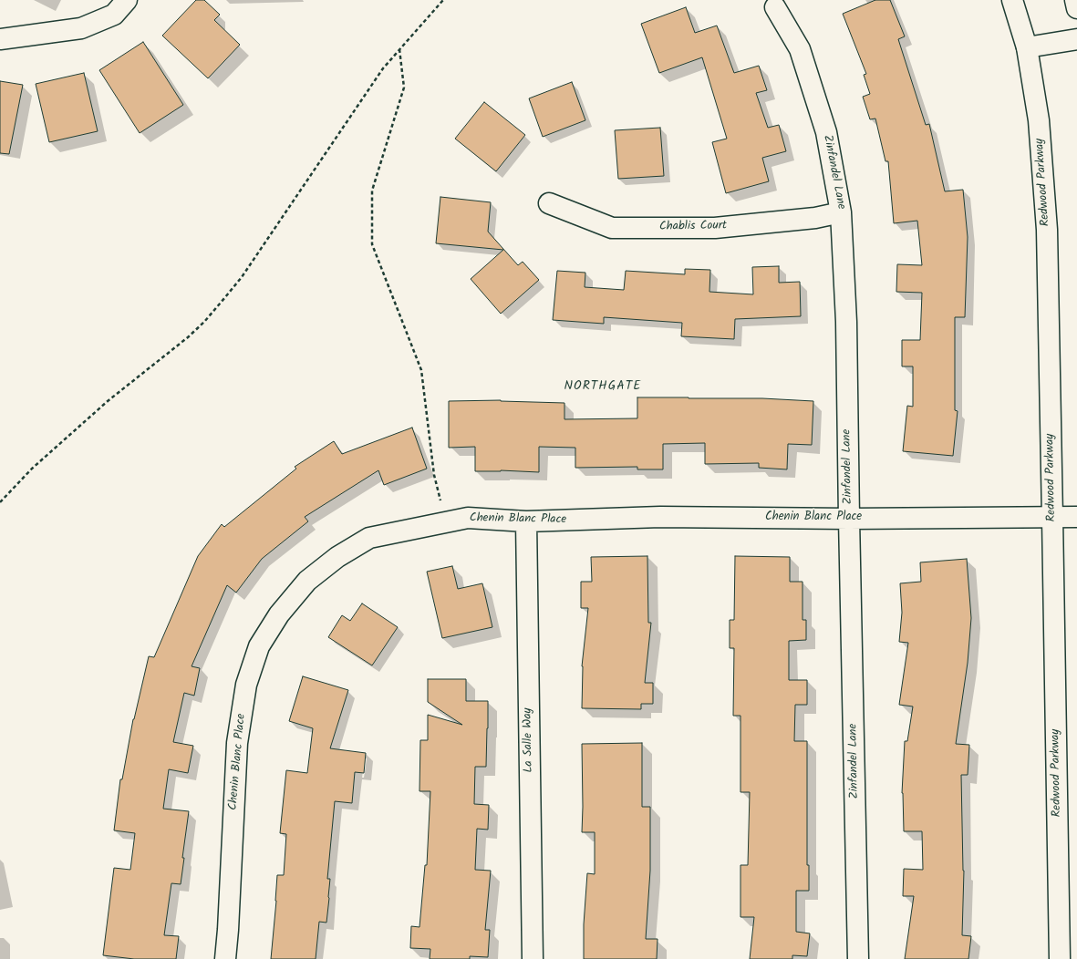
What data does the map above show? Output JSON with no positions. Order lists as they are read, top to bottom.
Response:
{
  "streets": {
    "street": [
      "Zinfandel Lane",
      "Redwood Parkway",
      "Chablis Court",
      "Chenin Blanc Place",
      "La Salle Way"
    ]
  },
  "crossings": [
    ["Zinfandel Lane", "Chablis Court"],
    ["Zinfandel Lane", "Chenin Blanc Place"],
    ["Redwood Parkway", "Chenin Blanc Place"],
    ["Chenin Blanc Place", "La Salle Way"]
  ],
  "districts": ["NORTHGATE"]
}
